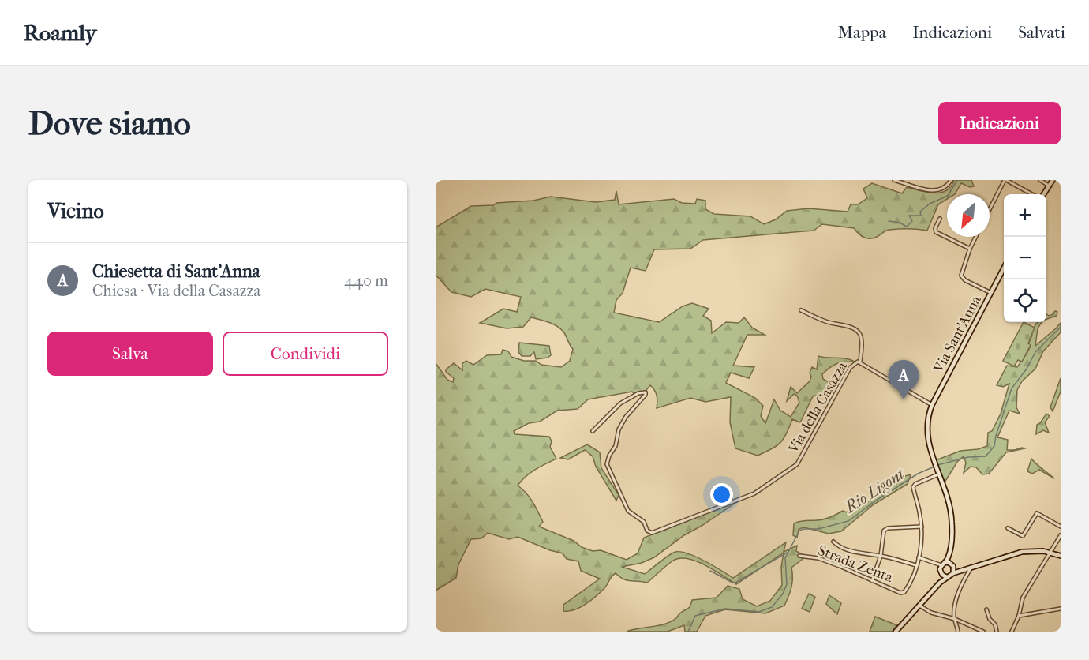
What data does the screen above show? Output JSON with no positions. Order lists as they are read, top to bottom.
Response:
{
  "streets": {
    "main road": ["Via Sant'Anna"],
    "street": ["Via della Casazza", "Strada Zenta"]
  },
  "crossings": [
    ["Via Sant'Anna", "Via della Casazza"]
  ],
  "water": ["Rio Ligont"],
  "north": "bottom left",
  "page": {
    "header": "Roamly",
    "nav": ["Mappa", "Indicazioni", "Salvati"],
    "buttons": [
      "Indicazioni",
      ["Salva", "Condividi"]
    ],
    "title": "Dove siamo",
    "heading": "Vicino",
    "map_buttons": ["+", "−"],
    "list": [
      {
        "mark": "A",
        "name": "Chiesetta di Sant'Anna",
        "note": "Chiesa · Via della Casazza",
        "value": "440 m"
      }
    ],
    "pins": "A"
  }
}
